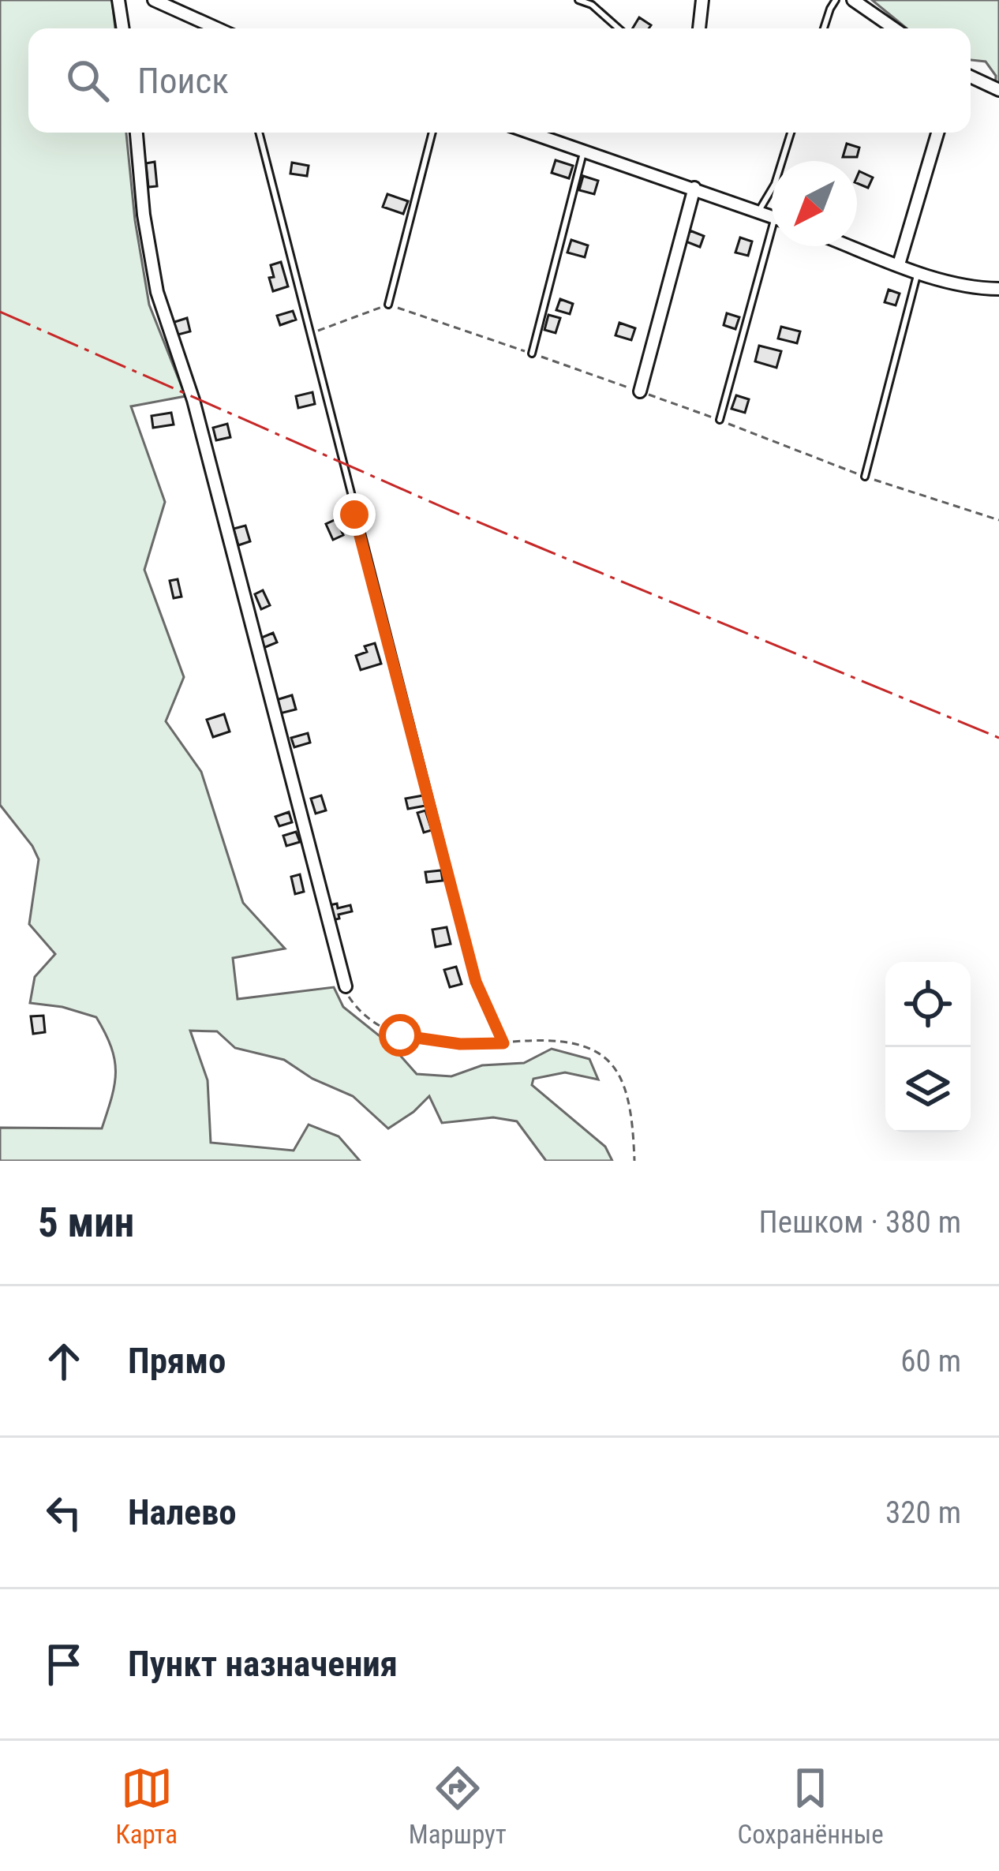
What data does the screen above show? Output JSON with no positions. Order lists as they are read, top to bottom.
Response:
{
  "north": "bottom left",
  "page": {
    "search": "Поиск",
    "heading": ["5 мин", "Пешком · 380 m"],
    "list": [
      ["Прямо", "60 m"],
      ["Налево", "320 m"],
      "Пункт назначения"
    ],
    "nav": ["Карта", "Маршрут", "Сохранённые"]
  }
}
